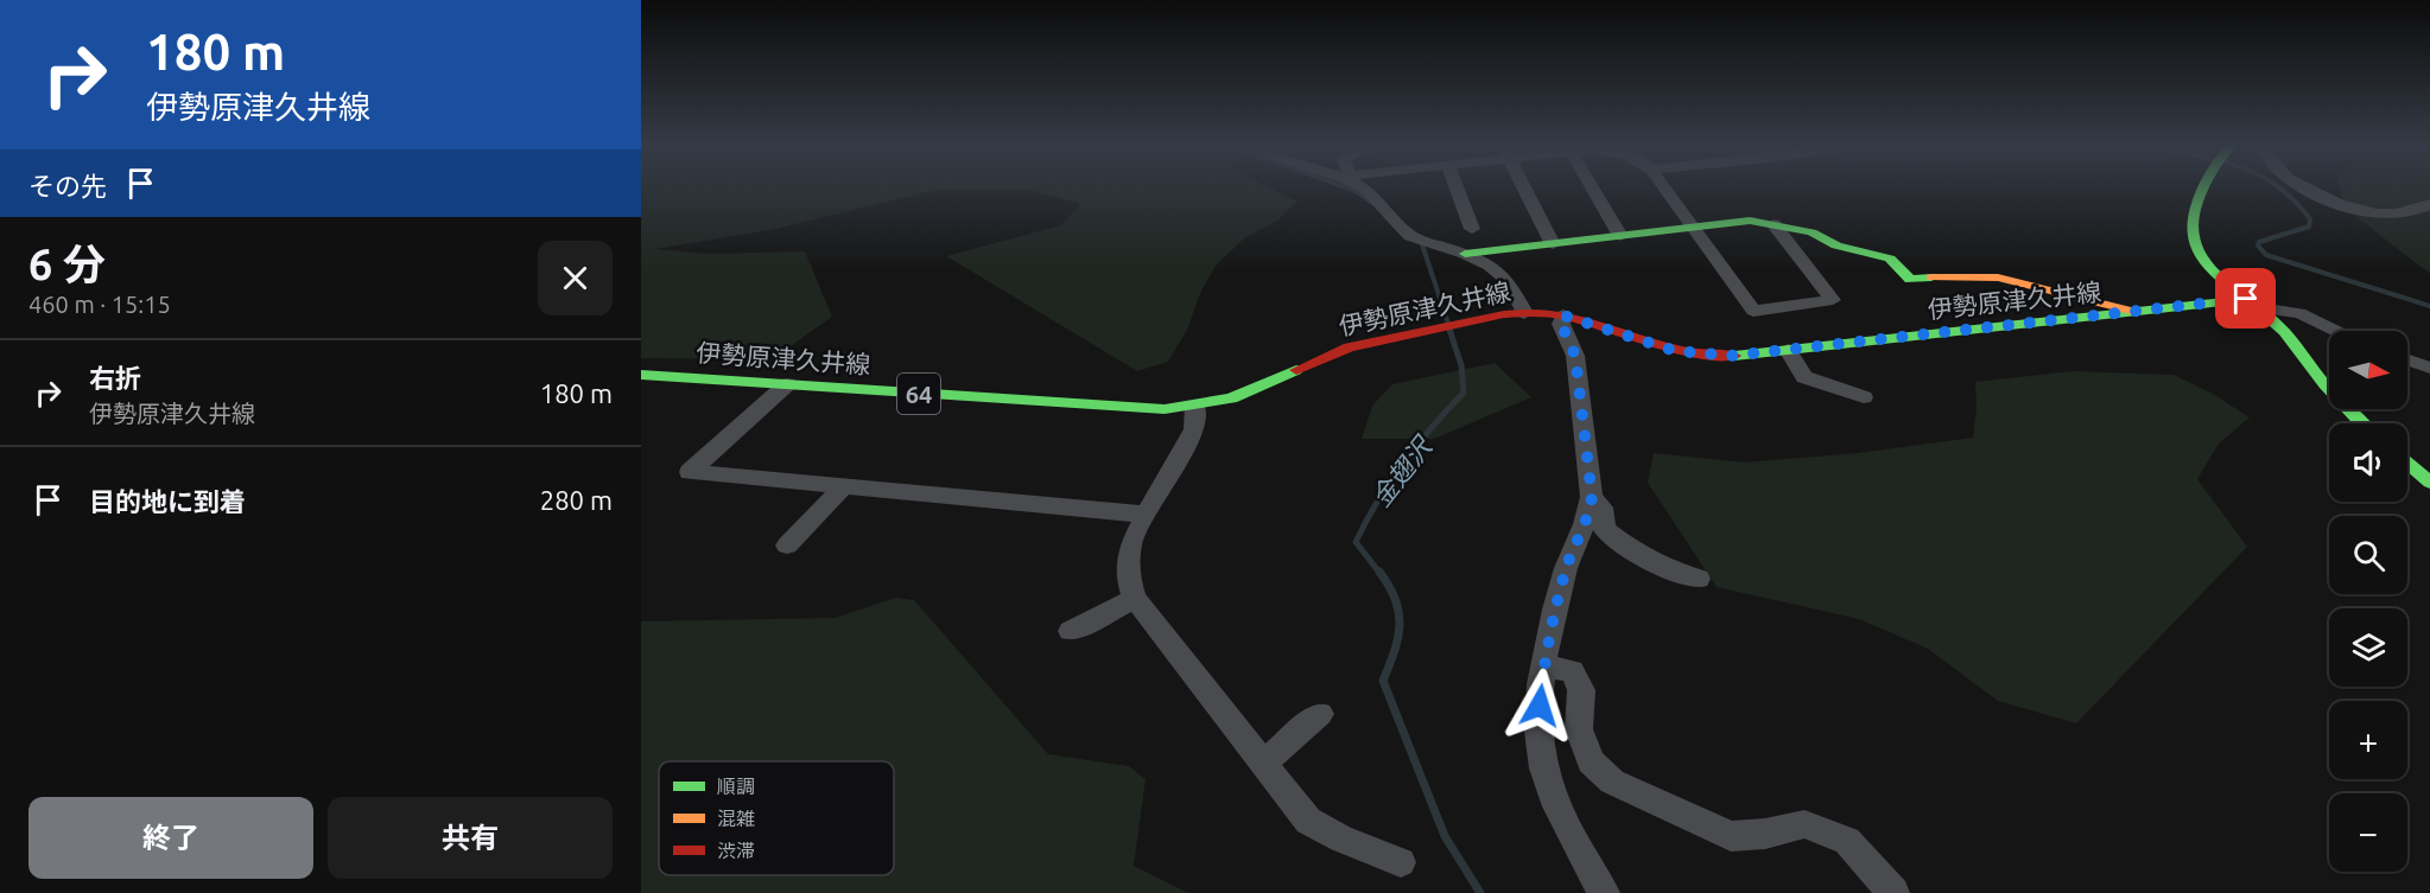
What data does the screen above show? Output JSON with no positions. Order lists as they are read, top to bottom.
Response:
{
  "streets": {
    "main road": ["伊勢原津久井線", "64"]
  },
  "water": ["金翅沢"],
  "legend": ["順調", "混雑", "渋滞"],
  "north": "right",
  "page": {
    "turn": ["180 m", "伊勢原津久井線"],
    "then": "その先",
    "heading": ["6 分", "460 m · 15:15"],
    "map_buttons": ["+", "−"],
    "list": [
      {
        "name": "右折",
        "note": "伊勢原津久井線",
        "value": "180 m"
      },
      {
        "name": "目的地に到着",
        "value": "280 m"
      }
    ],
    "buttons": ["終了", "共有"]
  }
}
